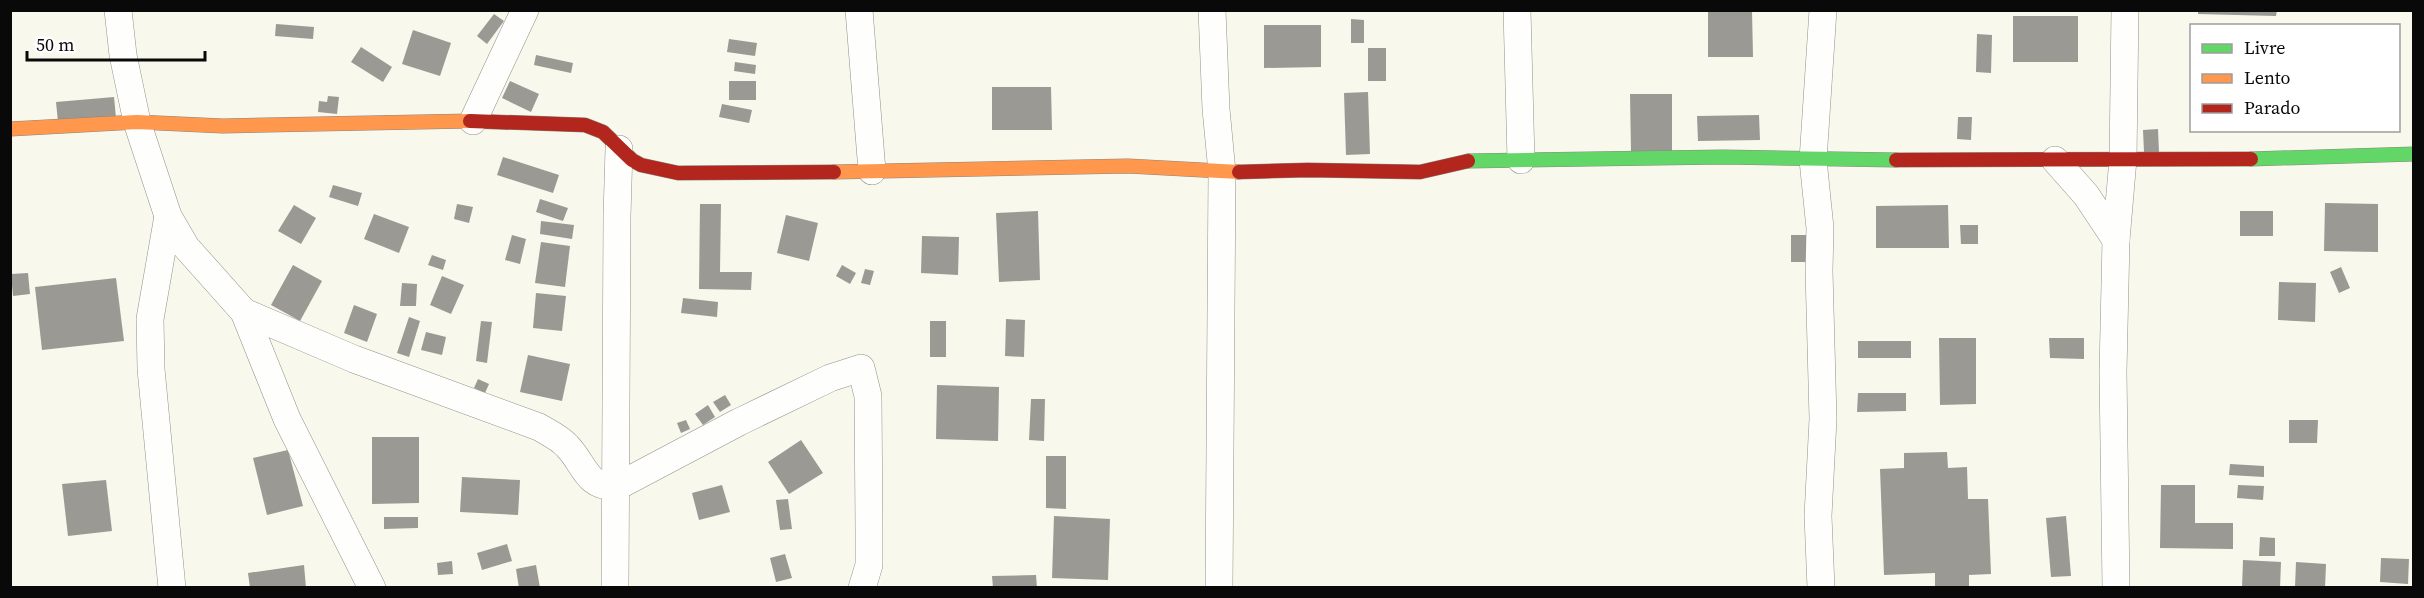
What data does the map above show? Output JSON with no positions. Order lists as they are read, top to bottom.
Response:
{
  "legend": ["Livre", "Lento", "Parado"],
  "scale_bar": "50 m"
}
